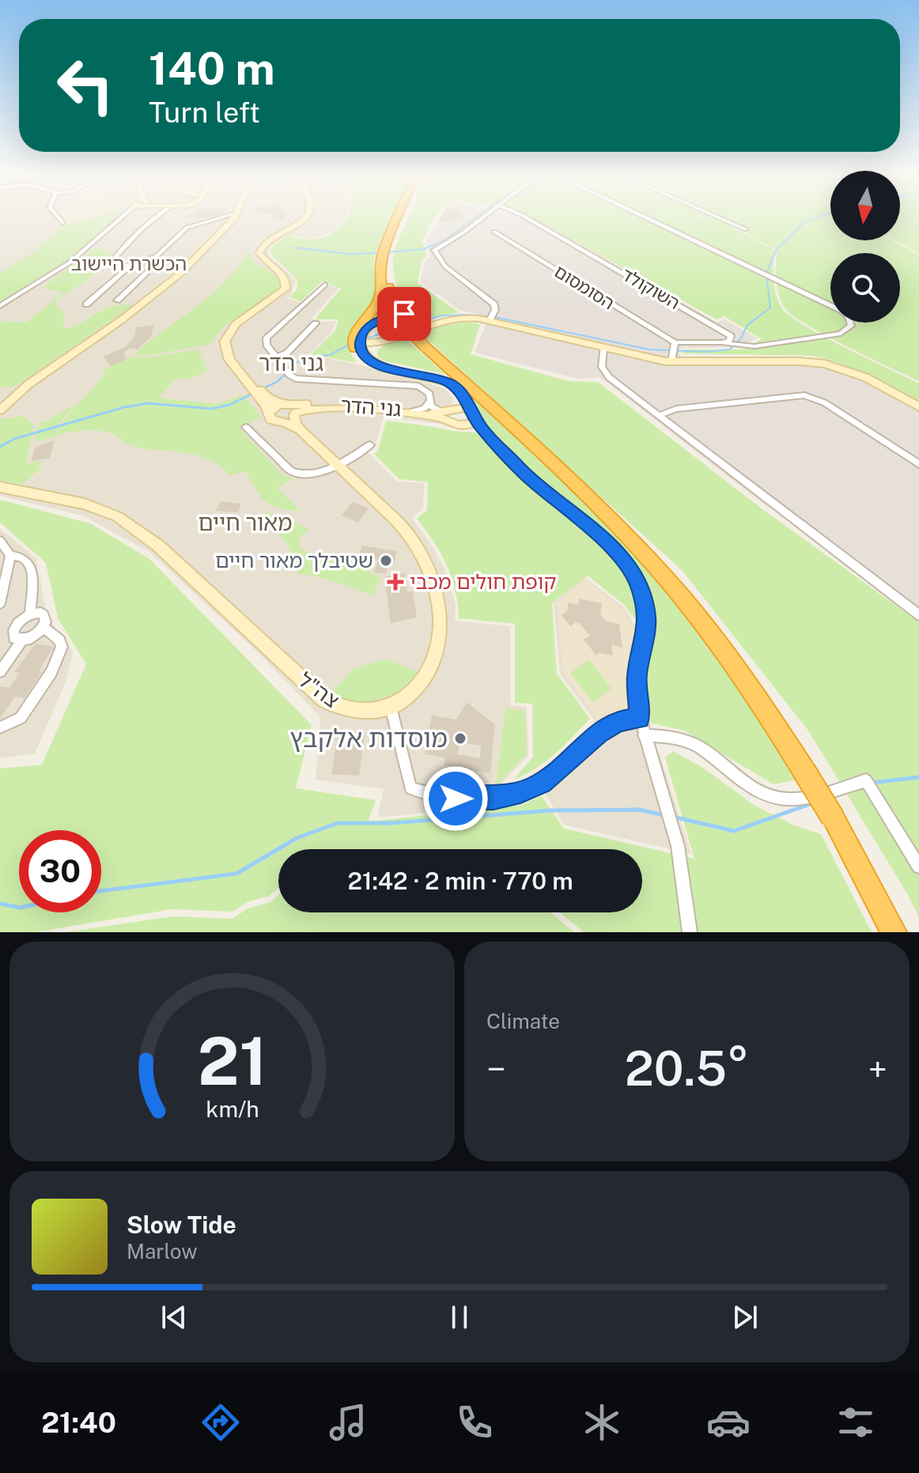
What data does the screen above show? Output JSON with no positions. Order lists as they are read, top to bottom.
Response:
{
  "streets": {
    "street": [
      "הסומסום",
      "השוקולד",
      "גני הדר",
      "צה\"ל"
    ]
  },
  "crossings": [
    ["הסומסום", "השוקולד"]
  ],
  "districts": ["הכשרת היישוב", "גני הדר", "מאור חיים"],
  "places": {
    "other": ["שטיבלך מאור חיים", "מוסדות אלקבץ"],
    "health": ["קופת חולים מכבי"]
  },
  "north": "bottom",
  "page": {
    "turn": ["140 m", "Turn left"],
    "limit": "30",
    "trip": "21:42 · 2 min · 770 m",
    "tile": "Climate",
    "heat": ["−", "20.5°", "+"],
    "song": ["Slow Tide", "Marlow"],
    "tabs": "21:40",
    "gauge": ["21", "km/h"]
  }
}
